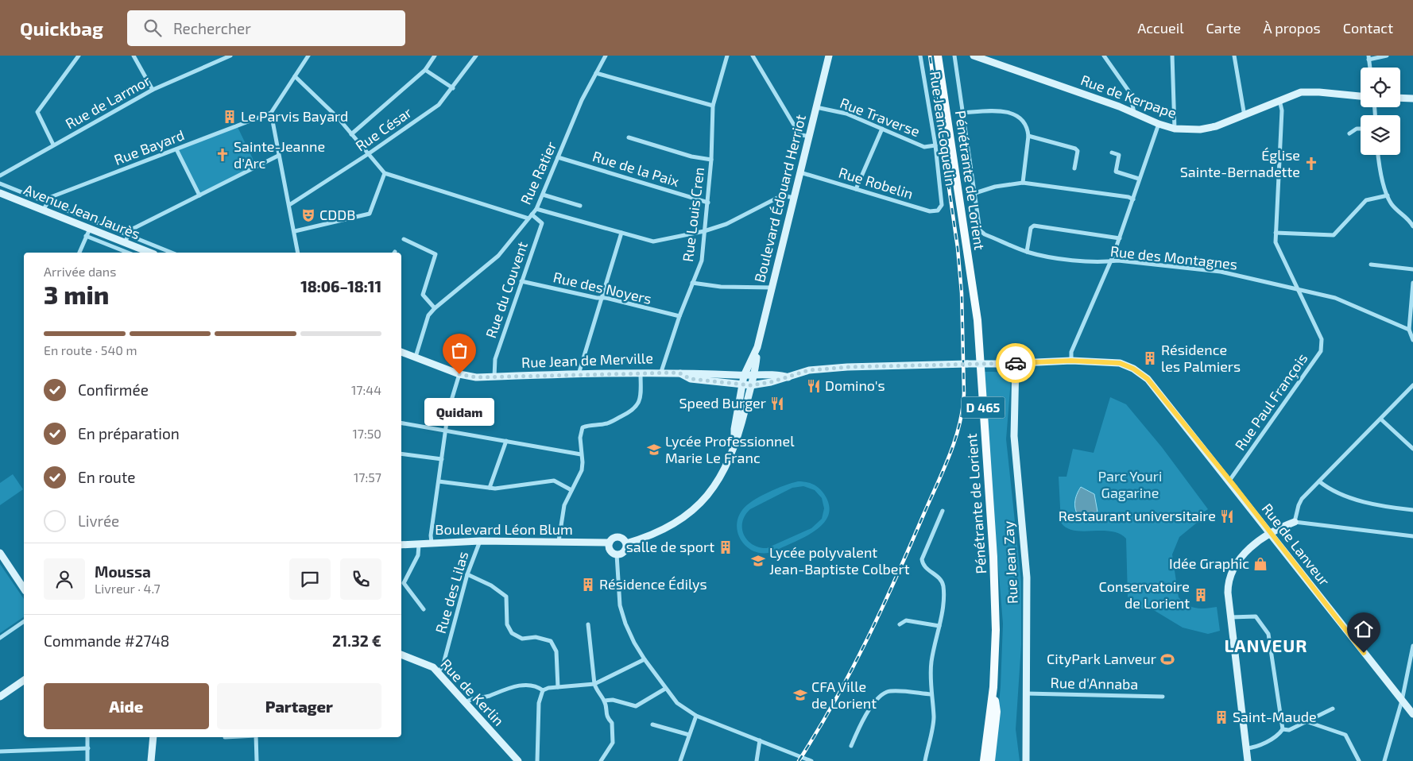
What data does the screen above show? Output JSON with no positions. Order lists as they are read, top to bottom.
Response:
{
  "streets": {
    "main road": ["Pénétrante de Lorient", "D 465"],
    "street": [
      "Rue de Kerpape",
      "Rue de Larmor",
      "Rue Traverse",
      "Rue Jean Coquelin",
      "Rue César",
      "Rue Bayard",
      "Rue de la Paix",
      "Rue Ratier",
      "Rue Robelin",
      "Boulevard Édouard Herriot",
      "Avenue Jean Jaurès",
      "Rue Louis Cren",
      "Rue des Montagnes",
      "Rue des Noyers",
      "Rue du Couvent",
      "Rue Jean de Merville",
      "Rue Paul François",
      "Boulevard Léon Blum",
      "Rue de Lanveur",
      "Rue Jean Zay",
      "Rue des Lilas",
      "Rue d'Annaba",
      "Rue de Kerlin"
    ]
  },
  "crossings": [
    ["Rue de Kerpape", "Rue Paul François"],
    ["Rue Traverse", "Rue Jean Coquelin"],
    ["Rue Traverse", "Boulevard Édouard Herriot"],
    ["Rue Jean Coquelin", "Rue Robelin"],
    ["Rue de la Paix", "Rue Ratier"],
    ["Rue de la Paix", "Rue Louis Cren"],
    ["Rue Ratier", "Rue du Couvent"],
    ["Rue Ratier", "Rue Jean de Merville"],
    ["Rue Robelin", "Boulevard Édouard Herriot"],
    ["Boulevard Édouard Herriot", "Rue Jean de Merville"],
    ["Rue Louis Cren", "Rue des Noyers"],
    ["Rue Louis Cren", "Rue Jean de Merville"],
    ["Rue des Montagnes", "Rue Paul François"],
    ["Rue des Noyers", "Rue du Couvent"],
    ["Rue du Couvent", "Rue Jean de Merville"],
    ["Rue Paul François", "Rue de Lanveur"],
    ["Boulevard Léon Blum", "Rue des Lilas"],
    ["Rue Jean Zay", "Rue d'Annaba"],
    ["Rue des Lilas", "Rue de Kerlin"]
  ],
  "districts": ["LANVEUR"],
  "parks": ["Parc Youri Gagarine"],
  "places": {
    "building": [
      "Le Parvis Bayard",
      "Résidence les Palmiers",
      "salle de sport",
      "Résidence Édilys",
      "Conservatoire de Lorient",
      "Saint-Maude"
    ],
    "church": ["Sainte-Jeanne d'Arc", "Église Sainte-Bernadette"],
    "theatre": ["CDDB"],
    "other": ["Quidam"],
    "restaurant": ["Domino's", "Speed Burger", "Restaurant universitaire"],
    "school or university": ["Lycée Professionnel Marie Le Franc", "Lycée polyvalent Jean-Baptiste Colbert", "CFA Ville de Lorient"],
    "shop": ["Idée Graphic"],
    "sports": ["CityPark Lanveur"]
  },
  "page": {
    "header": "Quickbag",
    "search": "Rechercher",
    "nav": [
      "Accueil",
      "Carte",
      "À propos",
      "Contact"
    ],
    "heading": ["3 min", "Arrivée dans", "18:06–18:11"],
    "panel": [
      "Moussa",
      "Livreur · 4.7",
      "Commande #2748",
      "21.32 €"
    ],
    "bar": "En route · 540 m",
    "list": [
      ["Confirmée", "17:44"],
      ["En préparation", "17:50"],
      ["En route", "17:57"],
      "Livrée"
    ],
    "bubble": "Quidam",
    "buttons": ["Aide", "Partager"]
  }
}
